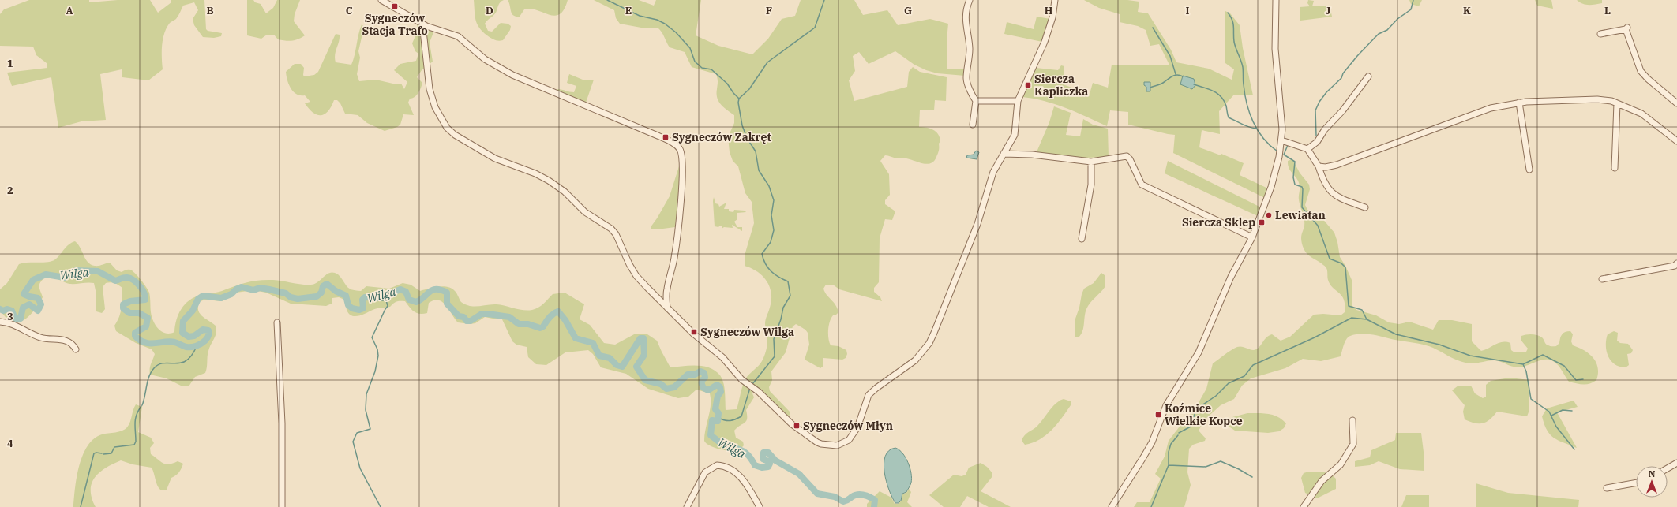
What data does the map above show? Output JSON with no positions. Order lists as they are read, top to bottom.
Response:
{
  "water": ["Wilga"],
  "places": {
    "transit": [
      "Sygneczów Stacja Trafo",
      "Siercza Kapliczka",
      "Sygneczów Zakręt",
      "Siercza Sklep",
      "Sygneczów Wilga",
      "Koźmice Wielkie Kopce",
      "Sygneczów Młyn"
    ],
    "other": ["Lewiatan"]
  },
  "north": "top",
  "grid": {
    "columns": [
      "A",
      "B",
      "C",
      "D",
      "E",
      "F",
      "G",
      "H",
      "I",
      "J",
      "K",
      "L"
    ],
    "rows": [
      "1",
      "2",
      "3",
      "4"
    ]
  }
}
